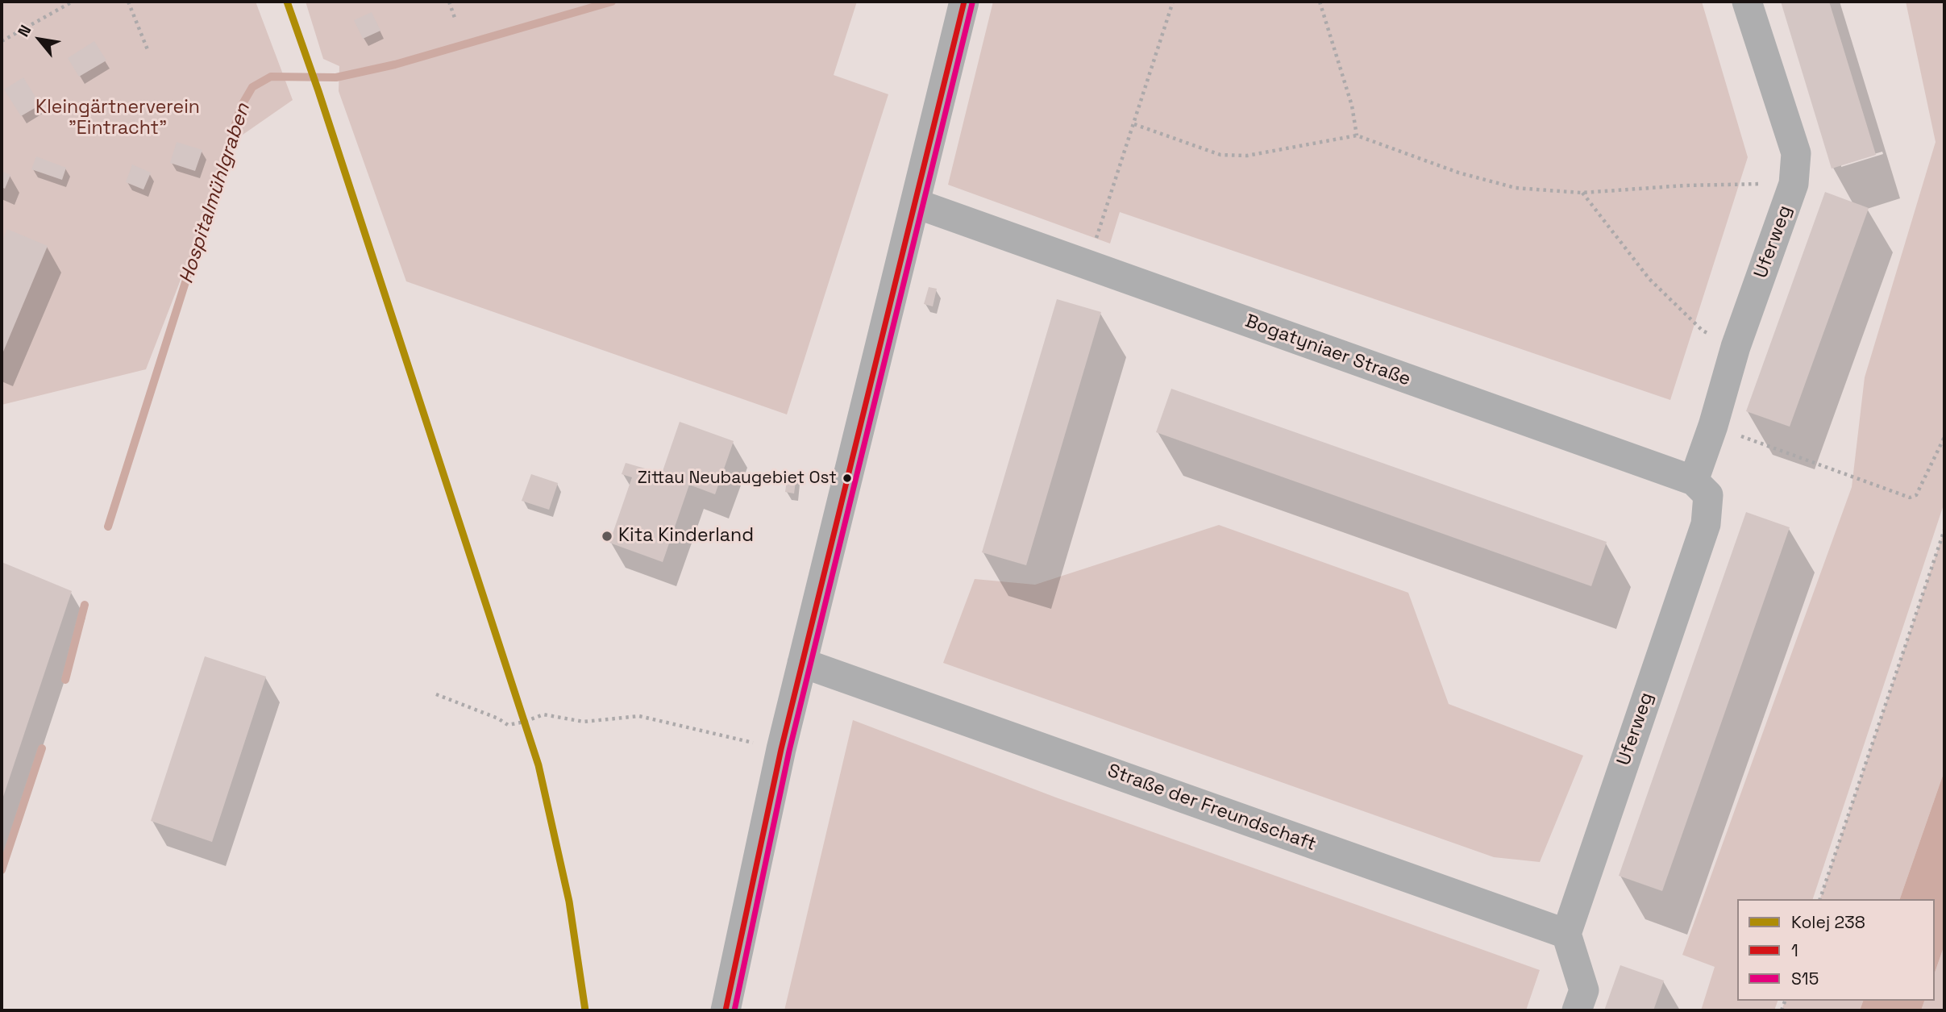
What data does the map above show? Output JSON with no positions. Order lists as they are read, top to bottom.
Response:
{
  "streets": {
    "street": ["Uferweg", "Bogatyniaer Straße", "Straße der Freundschaft"]
  },
  "crossings": [
    ["Uferweg", "Bogatyniaer Straße"],
    ["Uferweg", "Straße der Freundschaft"]
  ],
  "water": ["Hospitalmühlgraben"],
  "parks": ["Kleingärtnerverein \"Eintracht\""],
  "places": ["Zittau Neubaugebiet Ost", "Kita Kinderland"],
  "lines": ["rail line 238", "transit line 1", "transit line S15"],
  "legend": ["Kolej 238", "1", "S15"],
  "north": "top left"
}
